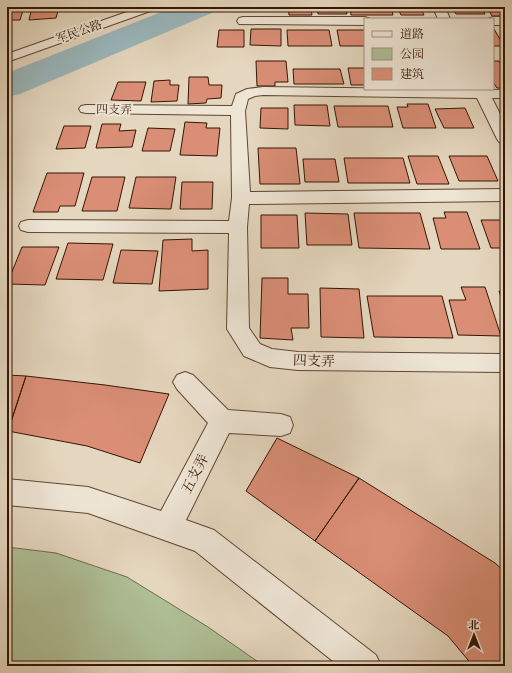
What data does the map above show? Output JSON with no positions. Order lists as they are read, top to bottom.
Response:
{
  "streets": {
    "street": ["军民公路", "四支弄", "五支弄"]
  },
  "legend": ["道路", "公园", "建筑"],
  "north": "top"
}
